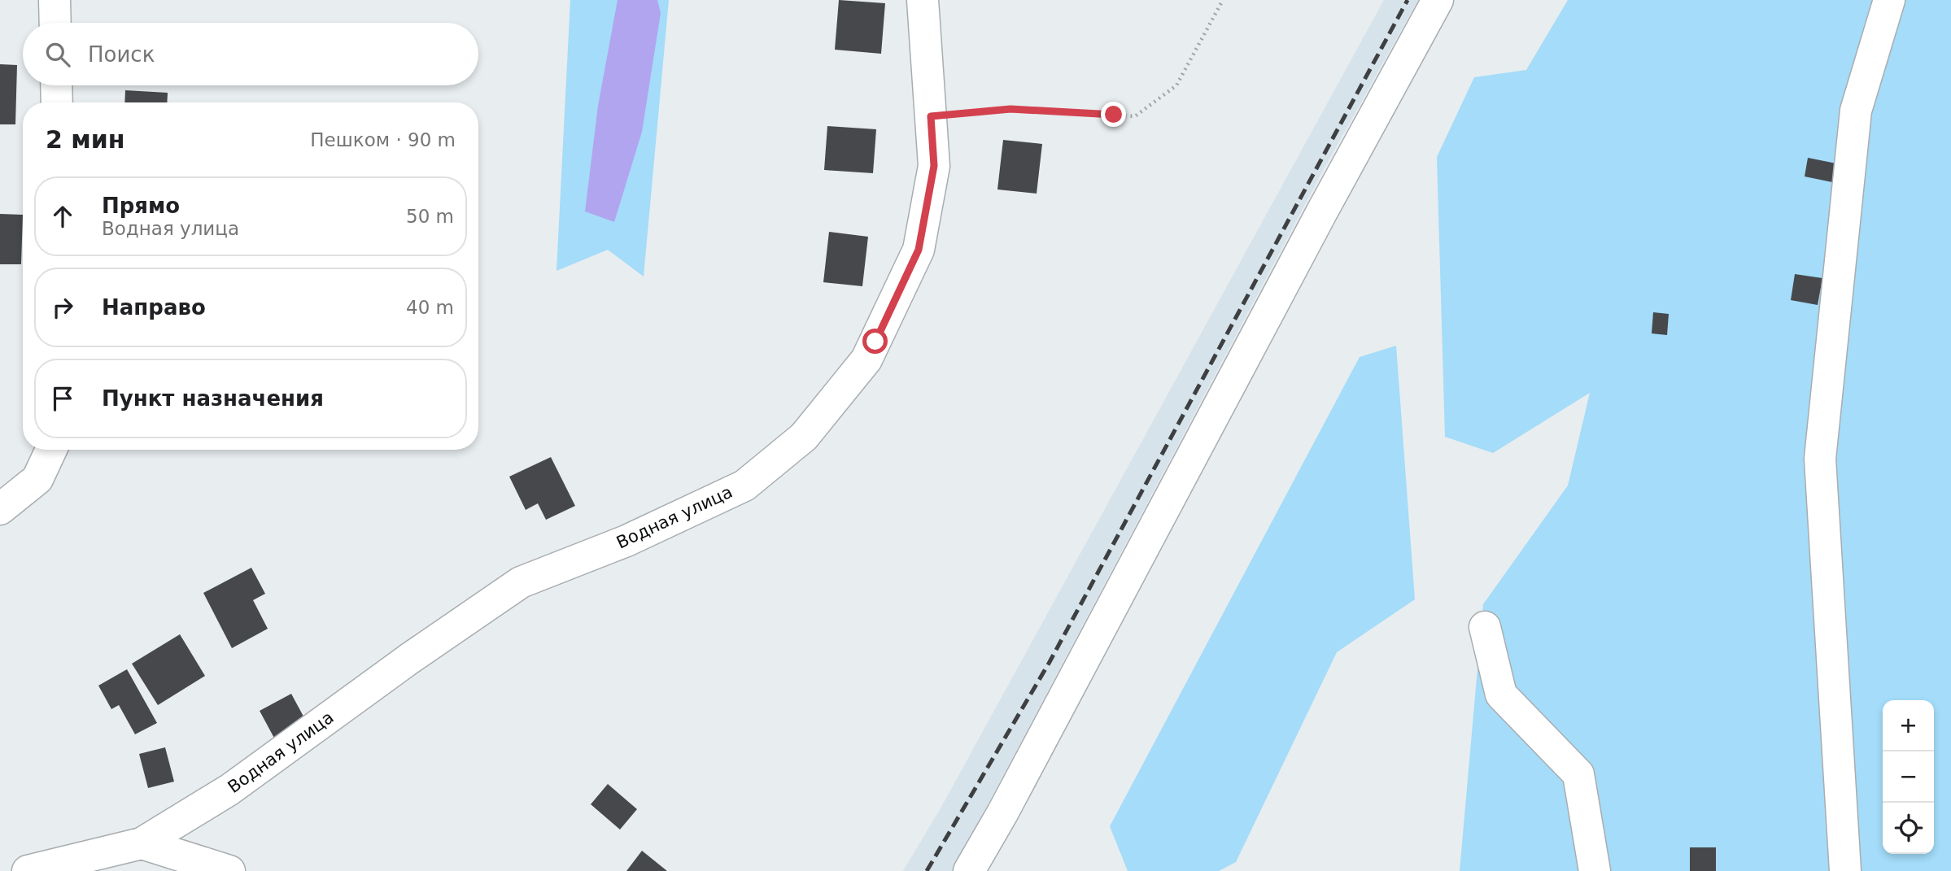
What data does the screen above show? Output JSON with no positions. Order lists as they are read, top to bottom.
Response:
{
  "streets": {
    "street": ["Водная улица"]
  },
  "page": {
    "search": "Поиск",
    "heading": ["2 мин", "Пешком · 90 m"],
    "list": [
      ["Прямо", "Водная улица", "50 m"],
      ["Направо", "40 m"],
      "Пункт назначения"
    ],
    "map_buttons": ["+", "−"]
  }
}
